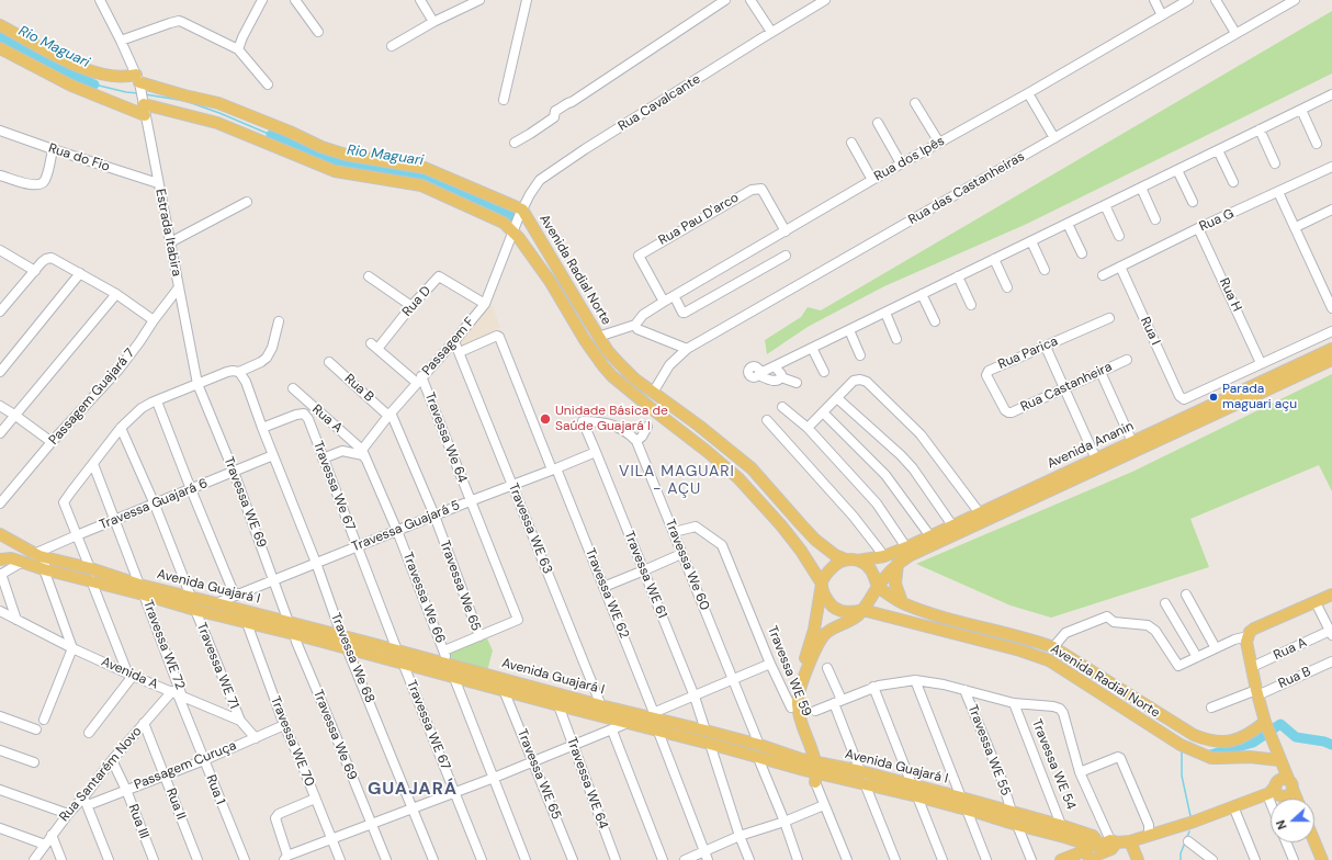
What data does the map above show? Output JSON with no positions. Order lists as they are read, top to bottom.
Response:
{
  "streets": {
    "main road": [
      "Avenida Radial Norte",
      "Avenida Ananin",
      "Avenida Guajará I",
      "Travessa WE 59"
    ],
    "street": [
      "Rua Cavalcante",
      "Rua do Fio",
      "Rua dos Ipês",
      "Rua das Castanheiras",
      "Rua Pau D'arco",
      "Rua G",
      "Estrada Itabira",
      "Rua H",
      "Rua D",
      "Rua I",
      "Passagem F",
      "Rua Parica",
      "Rua Castanheira",
      "Rua B",
      "Passagem Guajará 7",
      "Rua A",
      "Travessa We 64",
      "Travessa We 67",
      "Travessa WE 69",
      "Travessa Guajará 6",
      "Travessa Guajará 5",
      "Travessa WE 63",
      "Travessa We 60",
      "Travessa WE 61",
      "Travessa We 65",
      "Travessa WE 62",
      "Travessa We 66",
      "Travessa WE 72",
      "Travessa We 68",
      "Travessa WE 71",
      "Avenida A",
      "Travessa WE 67",
      "Travessa We 69",
      "Travessa WE 70",
      "Travessa WE 55",
      "Travessa WE 54",
      "Passagem Curuça",
      "Rua Santarém Novo",
      "Travessa WE 65",
      "Travessa WE 64",
      "Rua 1",
      "Rua II",
      "Rua III"
    ]
  },
  "crossings": [
    ["Rua Cavalcante", "Avenida Radial Norte"],
    ["Rua Cavalcante", "Rua D"],
    ["Rua Cavalcante", "Passagem F"],
    ["Rua do Fio", "Estrada Itabira"],
    ["Rua dos Ipês", "Rua Pau D'arco"],
    ["Rua das Castanheiras", "Avenida Radial Norte"],
    ["Rua G", "Rua H"],
    ["Rua G", "Rua I"],
    ["Estrada Itabira", "Avenida Radial Norte"],
    ["Estrada Itabira", "Passagem Guajará 7"],
    ["Estrada Itabira", "Travessa WE 69"],
    ["Avenida Radial Norte", "Avenida Ananin"],
    ["Rua H", "Rua I"],
    ["Rua D", "Passagem F"],
    ["Rua D", "Travessa We 64"],
    ["Passagem F", "Rua B"],
    ["Passagem F", "Rua A"],
    ["Passagem F", "Travessa We 64"],
    ["Passagem F", "Travessa WE 63"],
    ["Passagem F", "Travessa We 65"],
    ["Passagem F", "Travessa We 66"],
    ["Rua Parica", "Rua Castanheira"],
    ["Rua B", "Travessa We 65"],
    ["Rua A", "Travessa We 66"],
    ["Travessa We 64", "Travessa Guajará 5"],
    ["Travessa We 64", "Travessa We 65"],
    ["Travessa We 67", "Travessa Guajará 5"],
    ["Travessa We 67", "Avenida Guajará I"],
    ["Travessa WE 69", "Travessa Guajará 6"],
    ["Travessa WE 69", "Travessa Guajará 5"],
    ["Travessa WE 69", "Avenida Guajará I"],
    ["Travessa Guajará 6", "Avenida Guajará I"],
    ["Travessa Guajará 6", "Travessa WE 72"],
    ["Travessa Guajará 6", "Travessa We 68"],
    ["Travessa Guajará 5", "Travessa WE 63"],
    ["Travessa Guajará 5", "Travessa WE 61"],
    ["Travessa Guajará 5", "Travessa We 65"],
    ["Travessa Guajará 5", "Avenida Guajará I"],
    ["Travessa Guajará 5", "Travessa WE 62"],
    ["Travessa Guajará 5", "Travessa We 66"],
    ["Travessa Guajará 5", "Travessa We 68"],
    ["Travessa WE 63", "Avenida Guajará I"],
    ["Travessa WE 63", "Travessa WE 62"],
    ["Travessa We 60", "Travessa WE 61"],
    ["Travessa We 60", "Avenida Guajará I"],
    ["Travessa We 60", "Travessa WE 59"],
    ["Travessa WE 61", "Avenida Guajará I"],
    ["Avenida Guajará I", "Travessa WE 62"],
    ["Avenida Guajará I", "Travessa We 66"],
    ["Avenida Guajará I", "Travessa WE 72"],
    ["Avenida Guajará I", "Travessa We 68"],
    ["Avenida Guajará I", "Travessa WE 71"],
    ["Avenida Guajará I", "Travessa WE 59"],
    ["Avenida Guajará I", "Travessa WE 67"],
    ["Avenida Guajará I", "Travessa We 69"],
    ["Avenida Guajará I", "Travessa WE 70"],
    ["Avenida Guajará I", "Travessa WE 55"],
    ["Avenida Guajará I", "Travessa WE 54"],
    ["Avenida Guajará I", "Travessa WE 65"],
    ["Avenida Guajará I", "Travessa WE 64"],
    ["Travessa WE 72", "Avenida A"],
    ["Travessa WE 72", "Rua Santarém Novo"],
    ["Travessa WE 72", "Rua 1"],
    ["Travessa WE 71", "Avenida A"],
    ["Avenida A", "Passagem Curuça"],
    ["Avenida A", "Rua Santarém Novo"],
    ["Avenida A", "Rua 1"],
    ["Travessa WE 70", "Passagem Curuça"],
    ["Passagem Curuça", "Rua Santarém Novo"],
    ["Passagem Curuça", "Rua 1"],
    ["Passagem Curuça", "Rua II"],
    ["Passagem Curuça", "Rua III"],
    ["Rua Santarém Novo", "Rua 1"],
    ["Rua Santarém Novo", "Rua II"],
    ["Rua Santarém Novo", "Rua III"]
  ],
  "districts": ["VILA MAGUARI - AÇU", "GUAJARÁ"],
  "water": ["Rio Maguari"],
  "places": ["Parada maguari açu", "Unidade Básica de Saúde Guajará I"],
  "north": "left"
}
